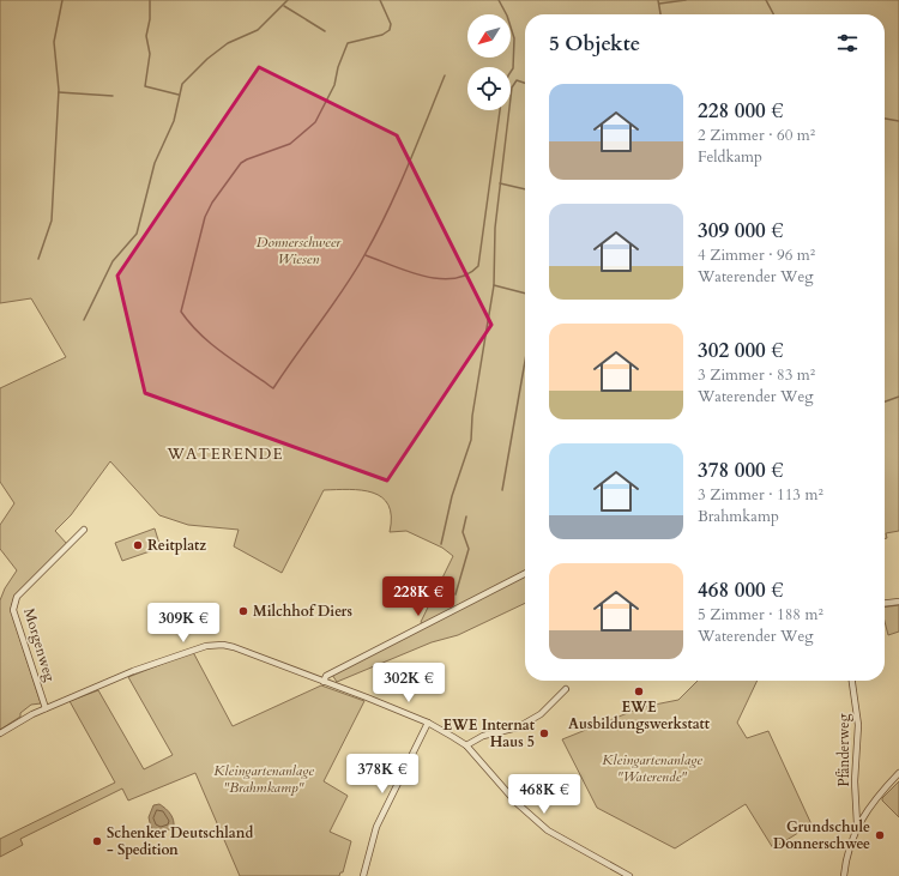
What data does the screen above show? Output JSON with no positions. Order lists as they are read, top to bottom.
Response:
{
  "streets": {
    "street": ["Morgenweg", "Pfänderweg"]
  },
  "districts": ["WATERENDE"],
  "parks": ["Donnerschweer Wiesen", "Kleingartenanlage \"Waterende\"", "Kleingartenanlage \"Brahmkamp\""],
  "places": [
    "Reitplatz",
    "Milchhof Diers",
    "EWE Ausbildungswerkstatt",
    "EWE Internat Haus 5",
    "Grundschule Donnerschwee",
    "Schenker Deutschland - Spedition"
  ],
  "north": "bottom left",
  "page": {
    "heading": "5 Objekte",
    "list": [
      {
        "name": "228 000 €",
        "note": "2 Zimmer · 60 m² · Feldkamp"
      },
      {
        "name": "309 000 €",
        "note": "4 Zimmer · 96 m² · Waterender Weg"
      },
      {
        "name": "302 000 €",
        "note": "3 Zimmer · 83 m² · Waterender Weg"
      },
      {
        "name": "378 000 €",
        "note": "3 Zimmer · 113 m² · Brahmkamp"
      },
      {
        "name": "468 000 €",
        "note": "5 Zimmer · 188 m² · Waterender Weg"
      }
    ],
    "price": [
      "228K €",
      "309K €",
      "302K €",
      "378K €",
      "468K €"
    ]
  }
}
